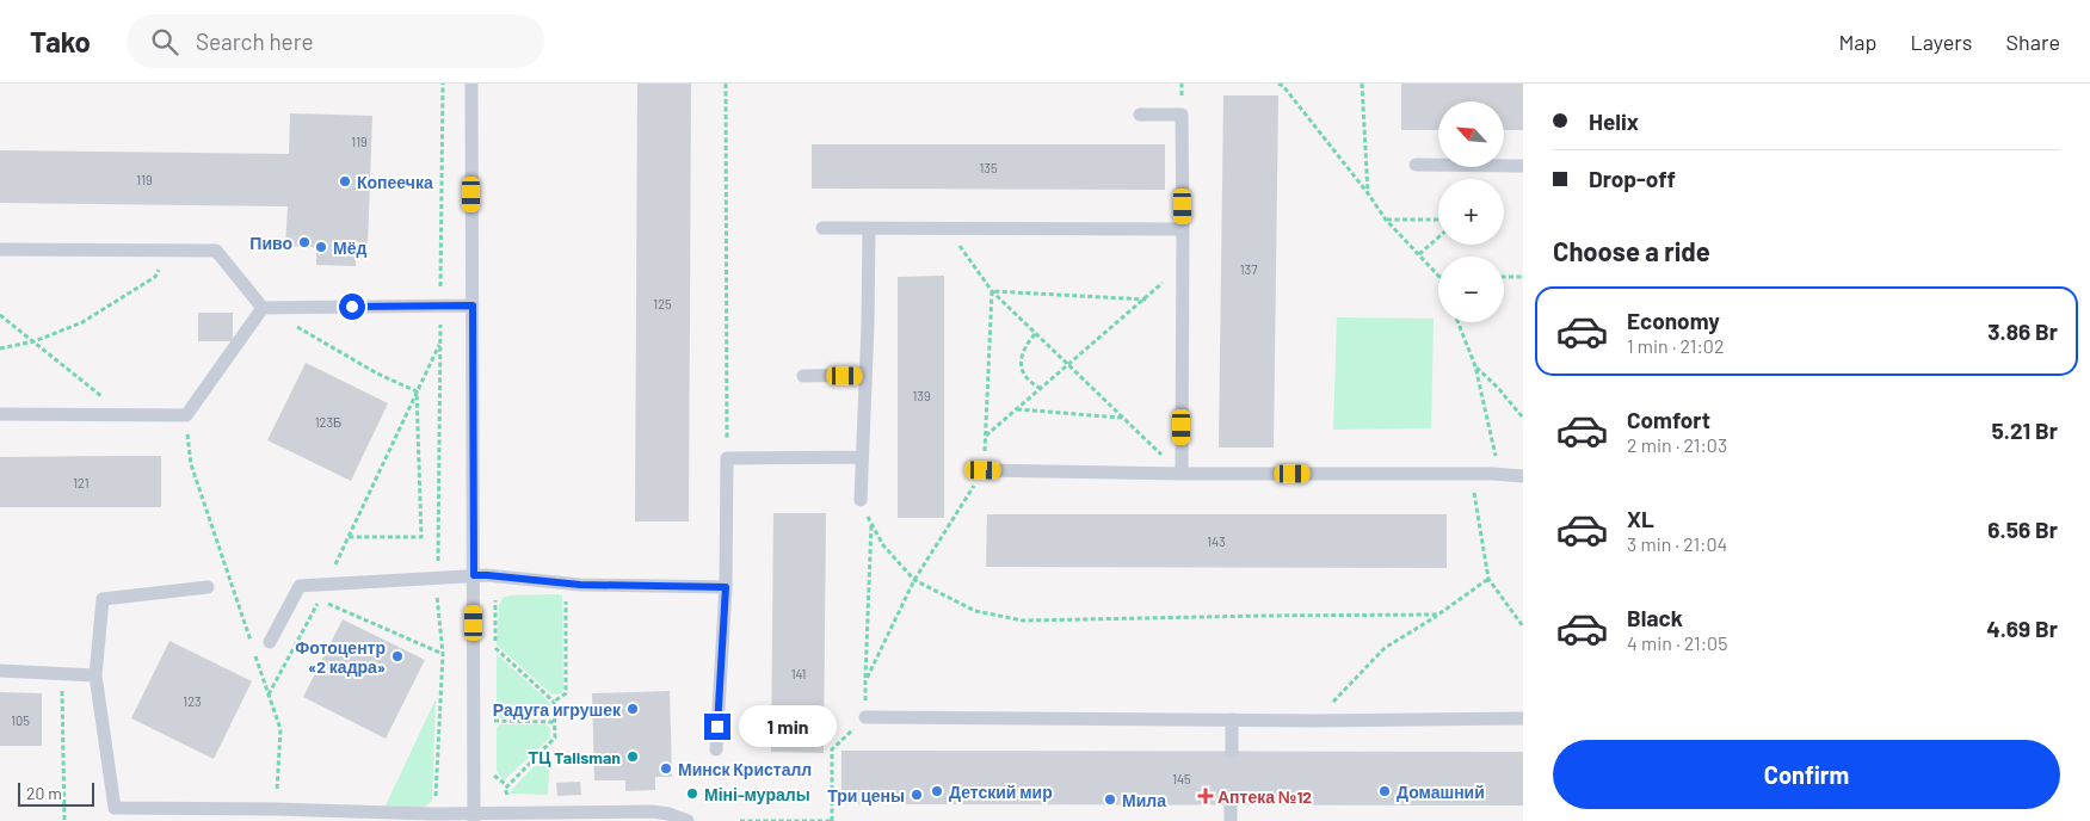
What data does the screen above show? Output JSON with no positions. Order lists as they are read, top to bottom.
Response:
{
  "places": {
    "other": [
      "Копеечка",
      "Пиво",
      "Мёд",
      "Фотоцентр «2 кадра»",
      "Радуга игрушек",
      "ТЦ Talisman",
      "Минск Кристалл",
      "Детский мир",
      "Домашний",
      "Міні-муралы",
      "Три цены",
      "Мила"
    ],
    "health": ["Аптека №12"]
  },
  "house_numbers": [
    "119",
    "135",
    "119",
    "137",
    "125",
    "139",
    "123Б",
    "121",
    "143",
    "141",
    "123",
    "105",
    "145"
  ],
  "scale_bar": "20 m",
  "north": "top left",
  "page": {
    "header": "Tako",
    "search": "Search here",
    "nav": ["Map", "Layers", "Share"],
    "banner": ["Helix", "Drop-off"],
    "map_buttons": ["+", "−"],
    "heading": "Choose a ride",
    "list": [
      {
        "name": "Economy",
        "note": "1 min · 21:02",
        "value": "3.86 Br"
      },
      {
        "name": "Comfort",
        "note": "2 min · 21:03",
        "value": "5.21 Br"
      },
      {
        "name": "XL",
        "note": "3 min · 21:04",
        "value": "6.56 Br"
      },
      {
        "name": "Black",
        "note": "4 min · 21:05",
        "value": "4.69 Br"
      }
    ],
    "bubble": "1 min",
    "buttons": "Confirm",
    "scale": "20 m"
  }
}
